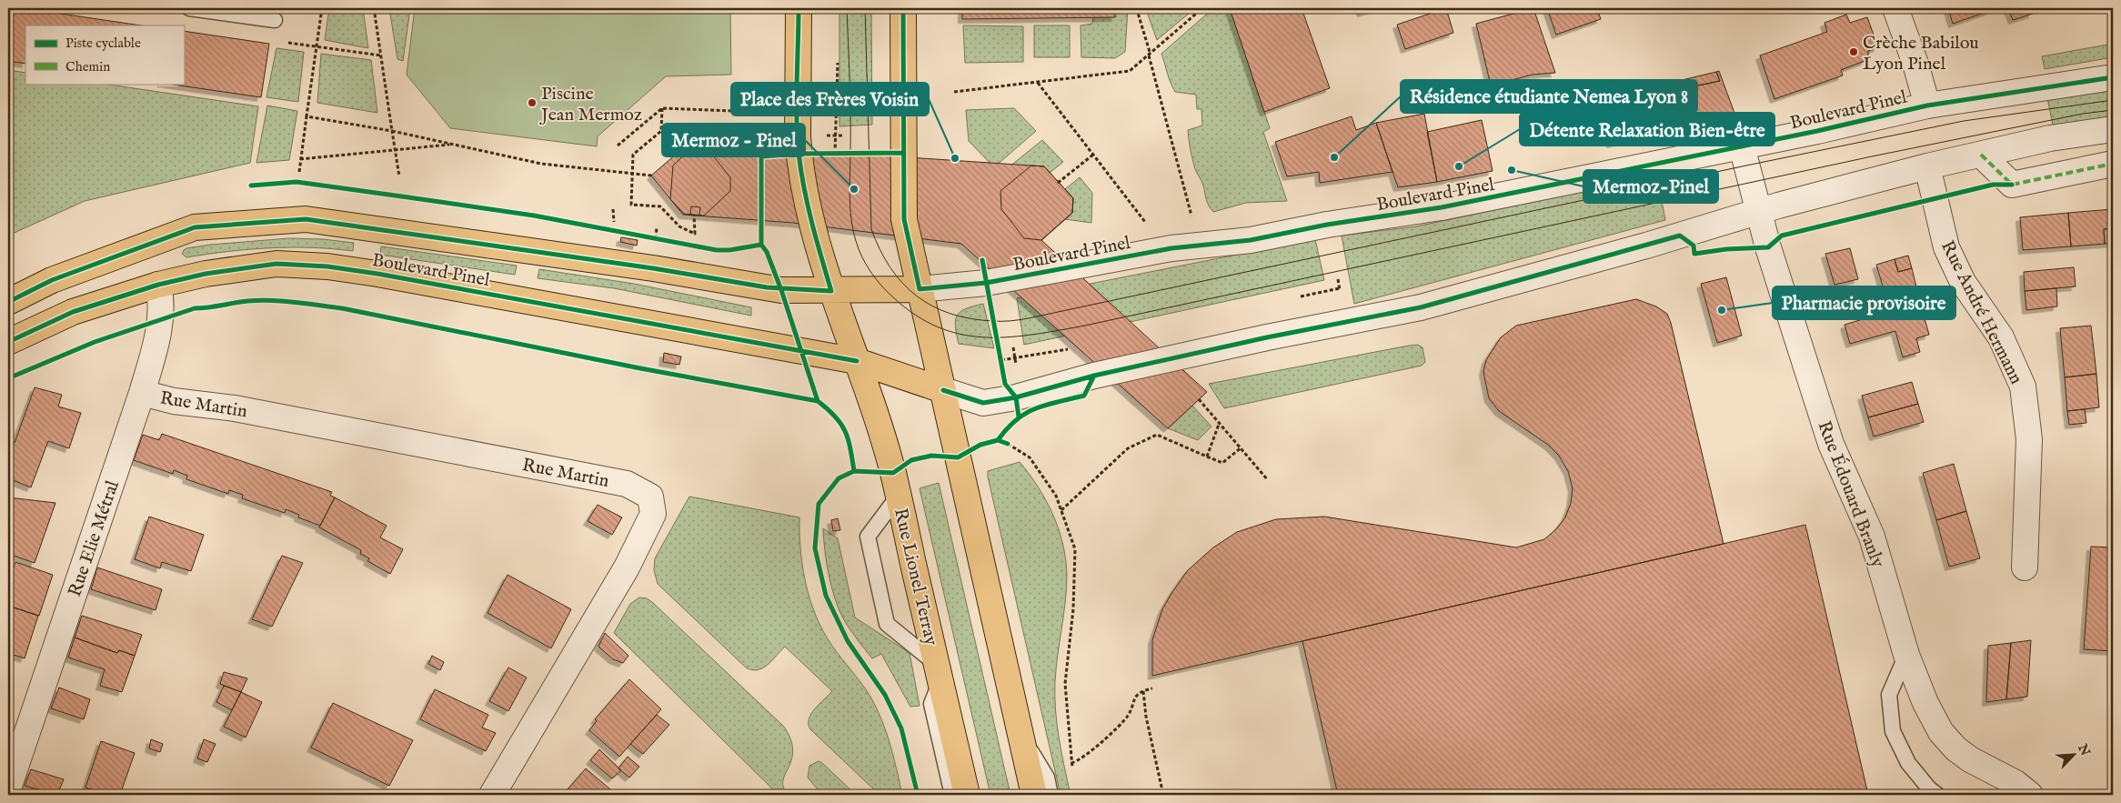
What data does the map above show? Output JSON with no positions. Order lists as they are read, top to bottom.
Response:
{
  "streets": {
    "main road": ["Boulevard Pinel", "Rue Lionel Terray"],
    "street": [
      "Rue André Hermann",
      "Rue Martin",
      "Rue Édouard Branly",
      "Rue Elie Métral"
    ]
  },
  "crossings": [
    ["Boulevard Pinel", "Rue André Hermann"],
    ["Boulevard Pinel", "Rue Édouard Branly"],
    ["Boulevard Pinel", "Rue Elie Métral"],
    ["Boulevard Pinel", "Rue Lionel Terray"],
    ["Rue Martin", "Rue Elie Métral"]
  ],
  "places": [
    "Crèche Babilou Lyon Pinel",
    "Piscine Jean Mermoz",
    "Résidence étudiante Nemea Lyon 8",
    "Place des Frères Voisin",
    "Détente Relaxation Bien-être",
    "Mermoz-Pinel",
    "Mermoz - Pinel",
    "Pharmacie provisoire"
  ],
  "legend": ["Piste cyclable", "Chemin"],
  "north": "top right"
}
